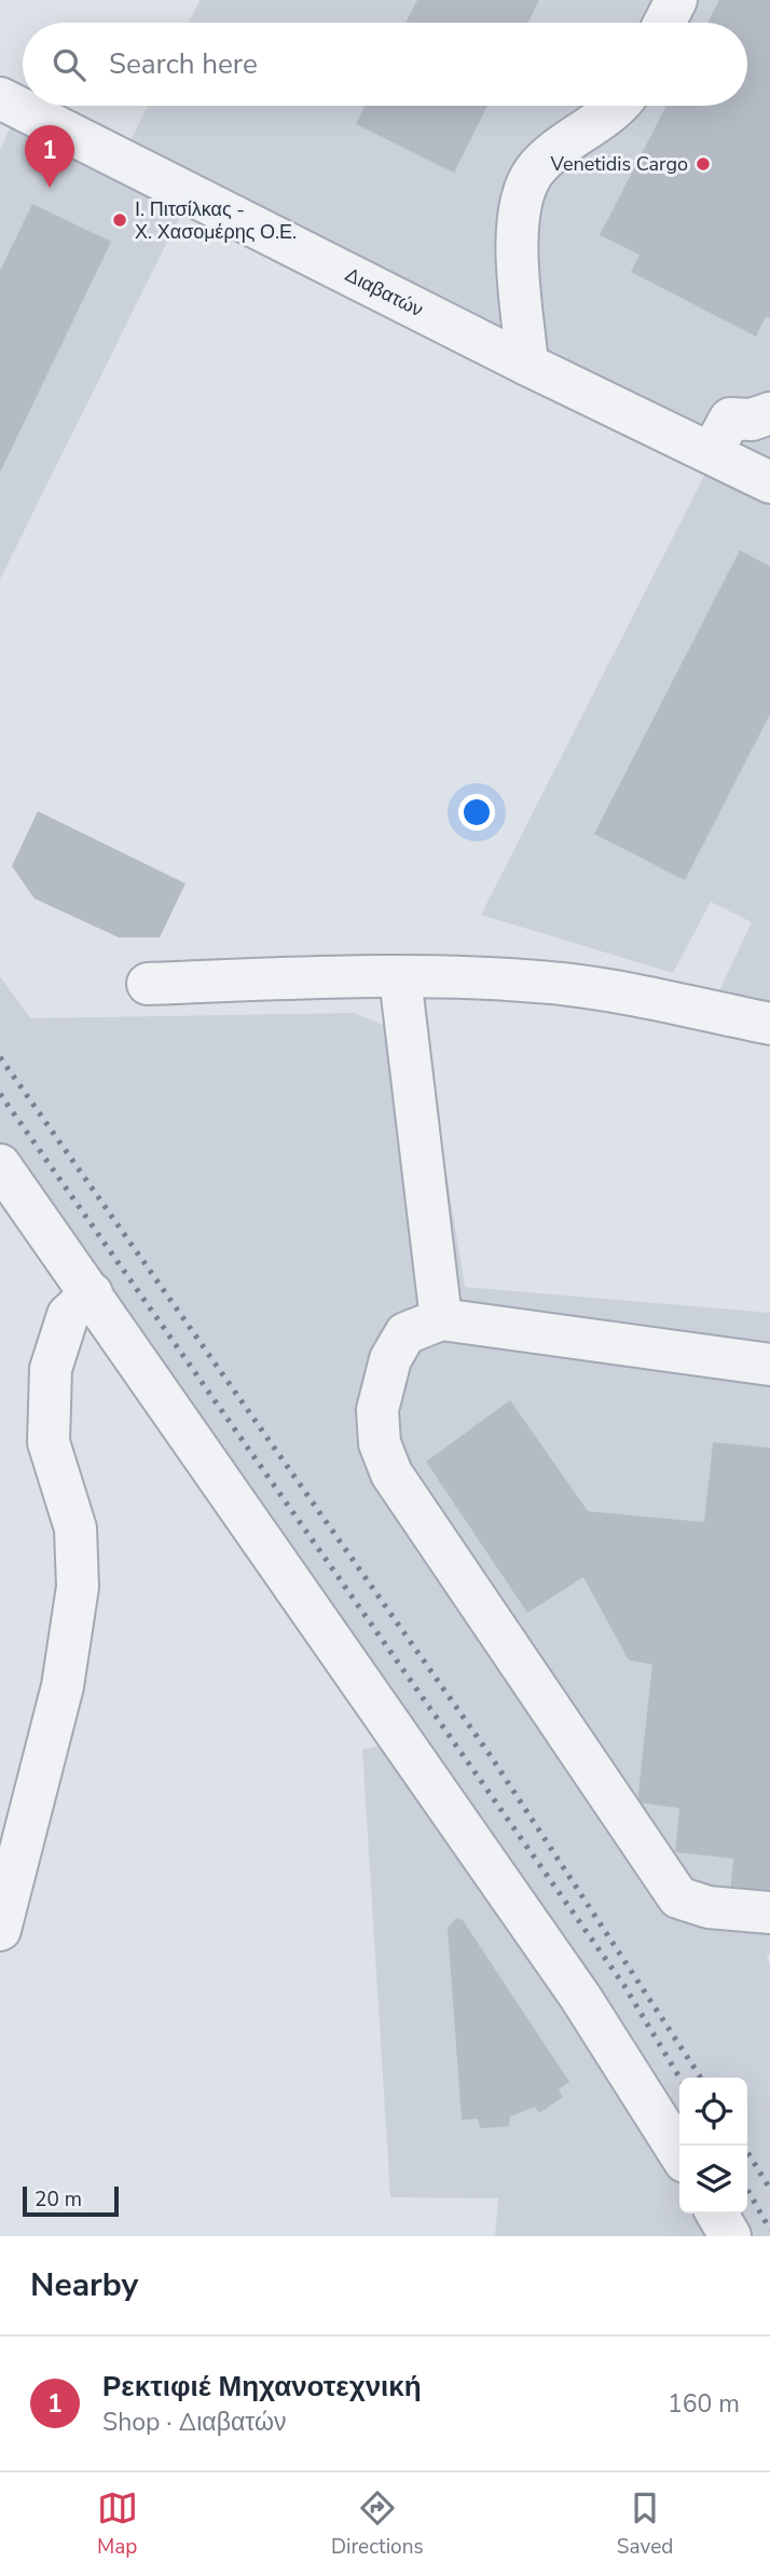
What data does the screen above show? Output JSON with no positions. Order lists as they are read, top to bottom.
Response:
{
  "streets": {
    "street": ["Διαβατών"]
  },
  "places": ["Venetidis Cargo", "Ι. Πιτσίλκας - Χ. Χασομέρης Ο.Ε."],
  "scale_bar": "20 m",
  "page": {
    "search": "Search here",
    "pins": "1",
    "scale": "20 m",
    "heading": "Nearby",
    "list": [
      {
        "mark": "1",
        "name": "Ρεκτιφιέ Μηχανοτεχνική",
        "note": "Shop · Διαβατών",
        "value": "160 m"
      }
    ],
    "nav": ["Map", "Directions", "Saved"]
  }
}
